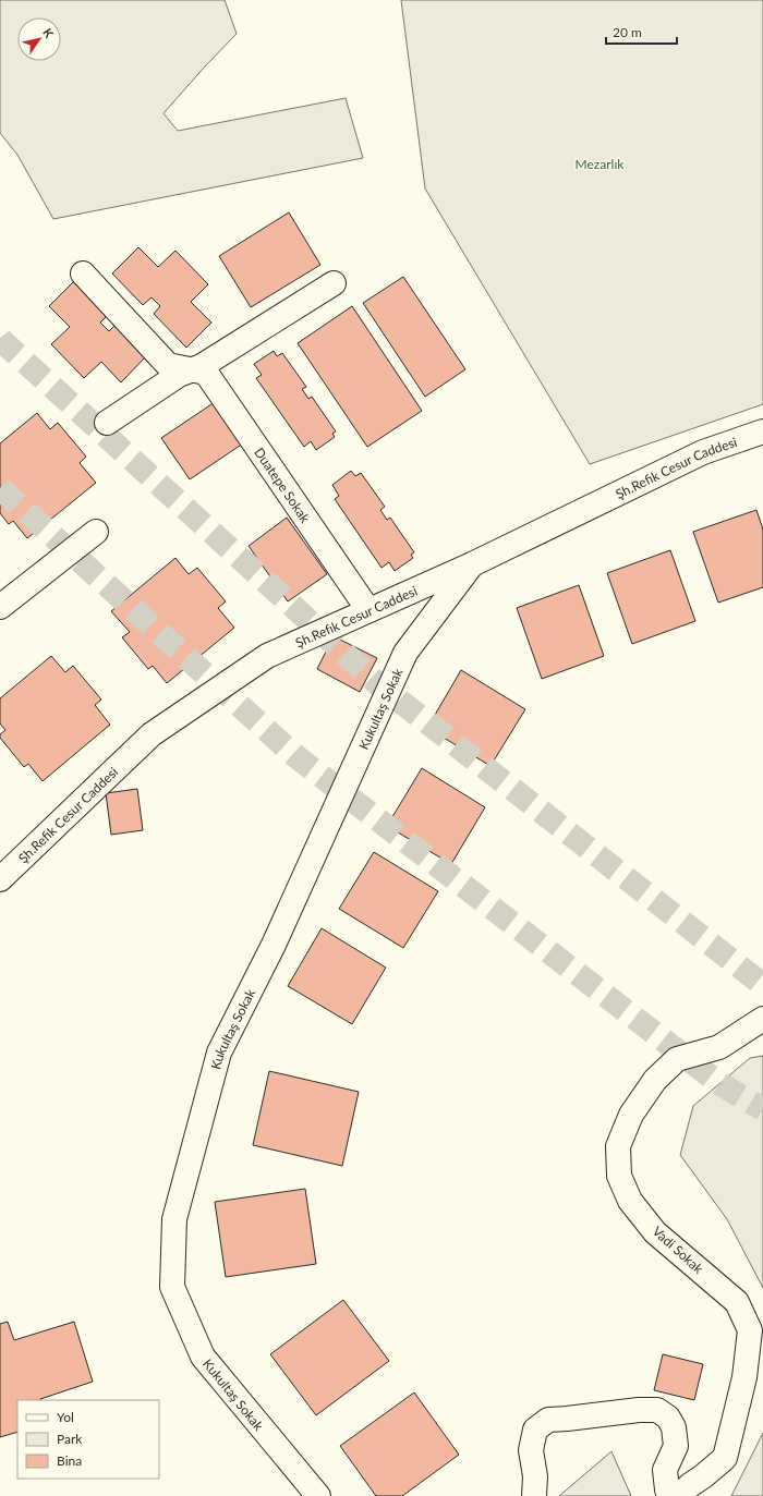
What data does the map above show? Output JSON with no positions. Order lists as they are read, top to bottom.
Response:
{
  "streets": {
    "street": [
      "Şh.Refik Cesur Caddesi",
      "Duatepe Sokak",
      "Kukultaş Sokak",
      "Vadi Sokak"
    ]
  },
  "crossings": [
    ["Şh.Refik Cesur Caddesi", "Duatepe Sokak"],
    ["Şh.Refik Cesur Caddesi", "Kukultaş Sokak"]
  ],
  "parks": ["Mezarlık"],
  "legend": ["Yol", "Park", "Bina"],
  "scale_bar": "20 m",
  "north": "top right"
}
